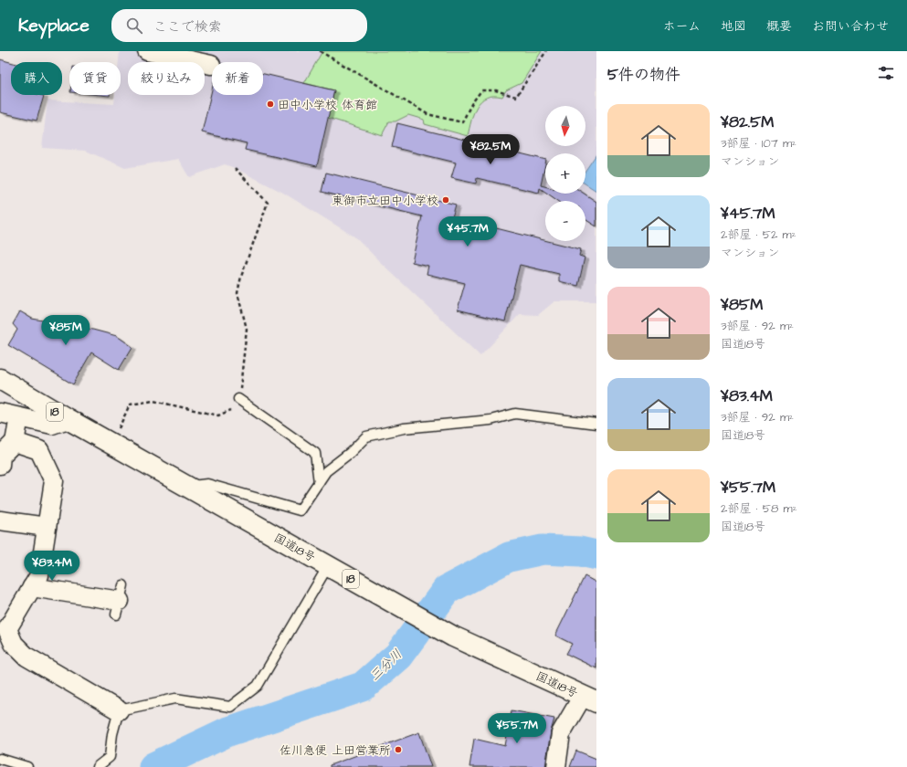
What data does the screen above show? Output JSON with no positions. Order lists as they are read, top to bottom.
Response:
{
  "streets": {
    "highway": ["18", "国道18号"]
  },
  "water": ["三分川"],
  "places": ["田中小学校 体育館", "東御市立田中小学校", "佐川急便 上田営業所"],
  "north": "bottom",
  "page": {
    "header": "Keyplace",
    "search": "ここで検索",
    "nav": [
      "ホーム",
      "地図",
      "概要",
      "お問い合わせ"
    ],
    "heading": "5件の物件",
    "chip": [
      "購入",
      "賃貸",
      "絞り込み",
      "新着"
    ],
    "list": [
      {
        "name": "¥82.5M",
        "note": "3部屋 · 107 m² · マンション"
      },
      {
        "name": "¥45.7M",
        "note": "2部屋 · 52 m² · マンション"
      },
      {
        "name": "¥85M",
        "note": "3部屋 · 92 m² · 国道18号"
      },
      {
        "name": "¥83.4M",
        "note": "3部屋 · 92 m² · 国道18号"
      },
      {
        "name": "¥55.7M",
        "note": "2部屋 · 58 m² · 国道18号"
      }
    ],
    "map_buttons": ["+", "−"],
    "price": [
      "¥82.5M",
      "¥45.7M",
      "¥85M",
      "¥83.4M",
      "¥55.7M"
    ]
  }
}
